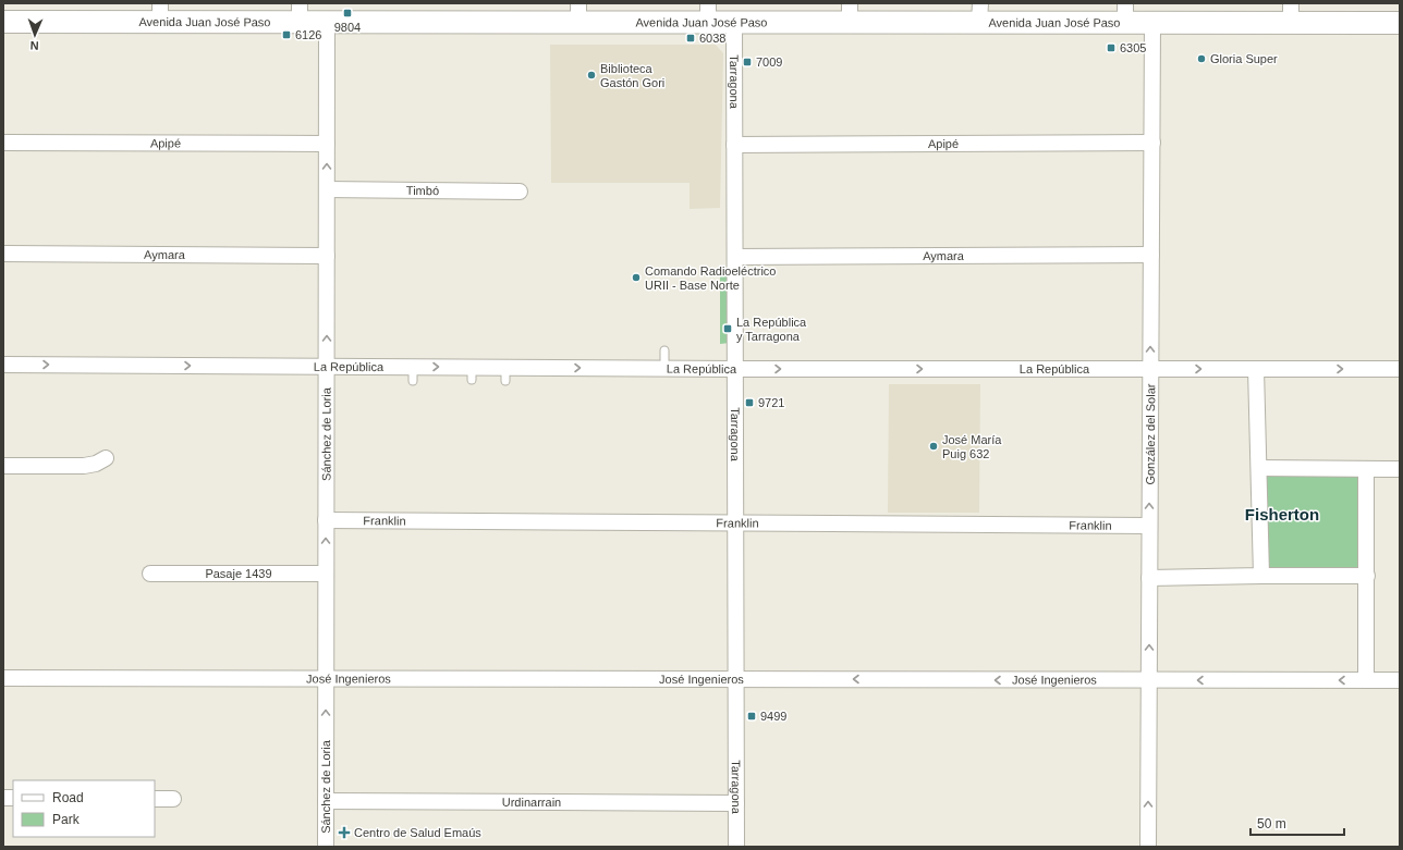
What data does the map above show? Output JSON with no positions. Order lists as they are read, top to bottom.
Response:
{
  "streets": {
    "main road": ["Avenida Juan José Paso"],
    "street": [
      "Tarragona",
      "Apipé",
      "Timbó",
      "Aymara",
      "La República",
      "Sánchez de Loria",
      "González del Solar",
      "Franklin",
      "Pasaje 1439",
      "José Ingenieros",
      "Urdinarrain"
    ]
  },
  "crossings": [
    ["Avenida Juan José Paso", "Tarragona"],
    ["Avenida Juan José Paso", "Sánchez de Loria"],
    ["Avenida Juan José Paso", "González del Solar"],
    ["Tarragona", "Apipé"],
    ["Tarragona", "Aymara"],
    ["Tarragona", "La República"],
    ["Tarragona", "Franklin"],
    ["Tarragona", "José Ingenieros"],
    ["Tarragona", "Urdinarrain"],
    ["Apipé", "Sánchez de Loria"],
    ["Apipé", "González del Solar"],
    ["Timbó", "Sánchez de Loria"],
    ["Aymara", "Sánchez de Loria"],
    ["Aymara", "González del Solar"],
    ["La República", "Sánchez de Loria"],
    ["La República", "González del Solar"],
    ["Sánchez de Loria", "Franklin"],
    ["Sánchez de Loria", "Pasaje 1439"],
    ["Sánchez de Loria", "José Ingenieros"],
    ["Sánchez de Loria", "Urdinarrain"],
    ["González del Solar", "Franklin"],
    ["González del Solar", "José Ingenieros"]
  ],
  "one_way": ["La República", "Sánchez de Loria", "González del Solar"],
  "districts": ["Fisherton"],
  "places": {
    "transit": [
      "9804",
      "6126",
      "6038",
      "6305",
      "7009",
      "La República y Tarragona",
      "9721",
      "9499"
    ],
    "other": [
      "Gloria Super",
      "Biblioteca Gastón Gori",
      "Comando Radioeléctrico URII - Base Norte",
      "José María Puig 632"
    ],
    "health": ["Centro de Salud Emaús"]
  },
  "legend": ["Road", "Park"],
  "scale_bar": "50 m",
  "north": "bottom"
}
